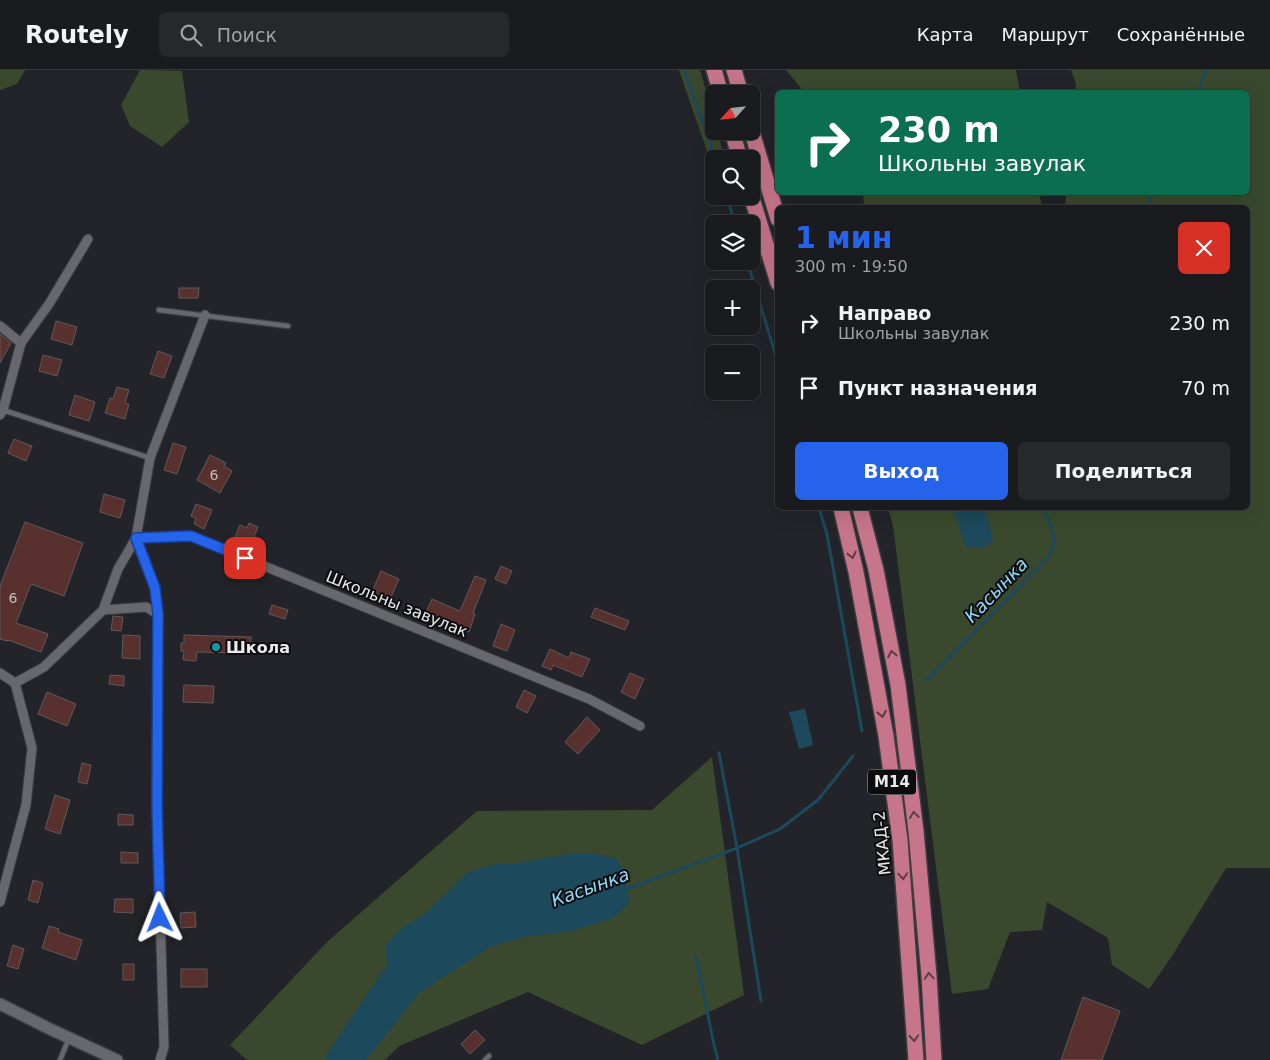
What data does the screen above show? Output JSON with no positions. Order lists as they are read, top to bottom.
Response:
{
  "streets": {
    "highway": ["М14", "МКАД-2"],
    "street": ["Школьны завулак"]
  },
  "water": ["Касынка"],
  "places": ["Школа"],
  "house_numbers": ["6", "6"],
  "north": "bottom left",
  "page": {
    "header": "Routely",
    "search": "Поиск",
    "nav": ["Карта", "Маршрут", "Сохранённые"],
    "map_buttons": ["+", "−"],
    "turn": ["230 m", "Школьны завулак"],
    "heading": ["1 мин", "300 m · 19:50"],
    "list": [
      {
        "name": "Направо",
        "note": "Школьны завулак",
        "value": "230 m"
      },
      {
        "name": "Пункт назначения",
        "value": "70 m"
      }
    ],
    "buttons": ["Выход", "Поделиться"]
  }
}
